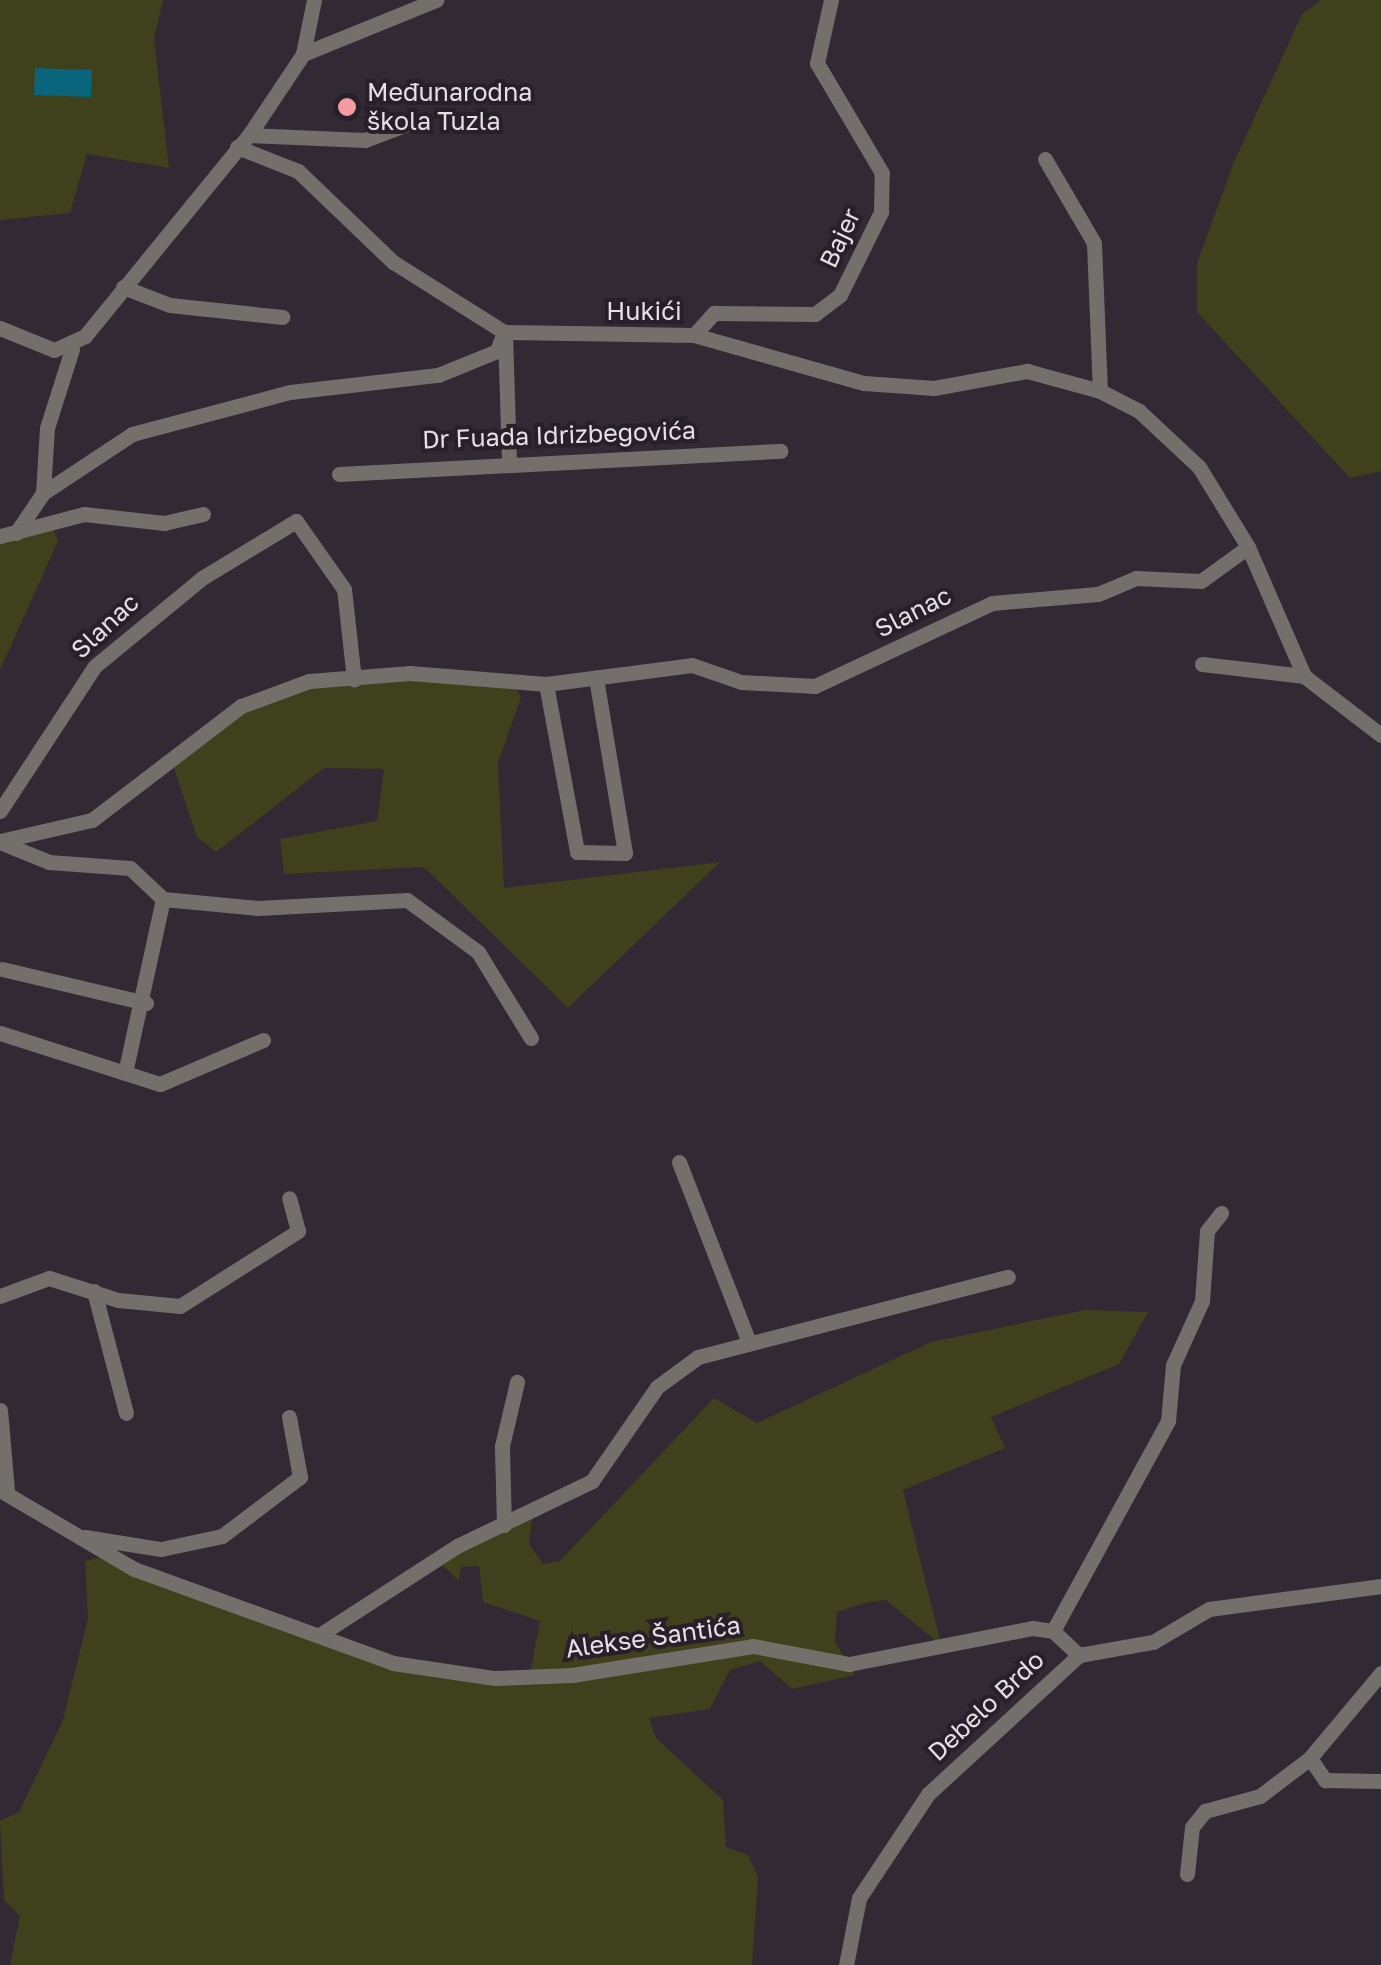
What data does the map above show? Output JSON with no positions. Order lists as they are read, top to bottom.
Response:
{
  "streets": {
    "street": [
      "Bajer",
      "Hukići",
      "Dr Fuada Idrizbegovića",
      "Slanac",
      "Alekse Šantića",
      "Debelo Brdo"
    ]
  },
  "crossings": [
    ["Bajer", "Hukići"],
    ["Hukići", "Slanac"]
  ],
  "places": ["Međunarodna škola Tuzla"]
}
